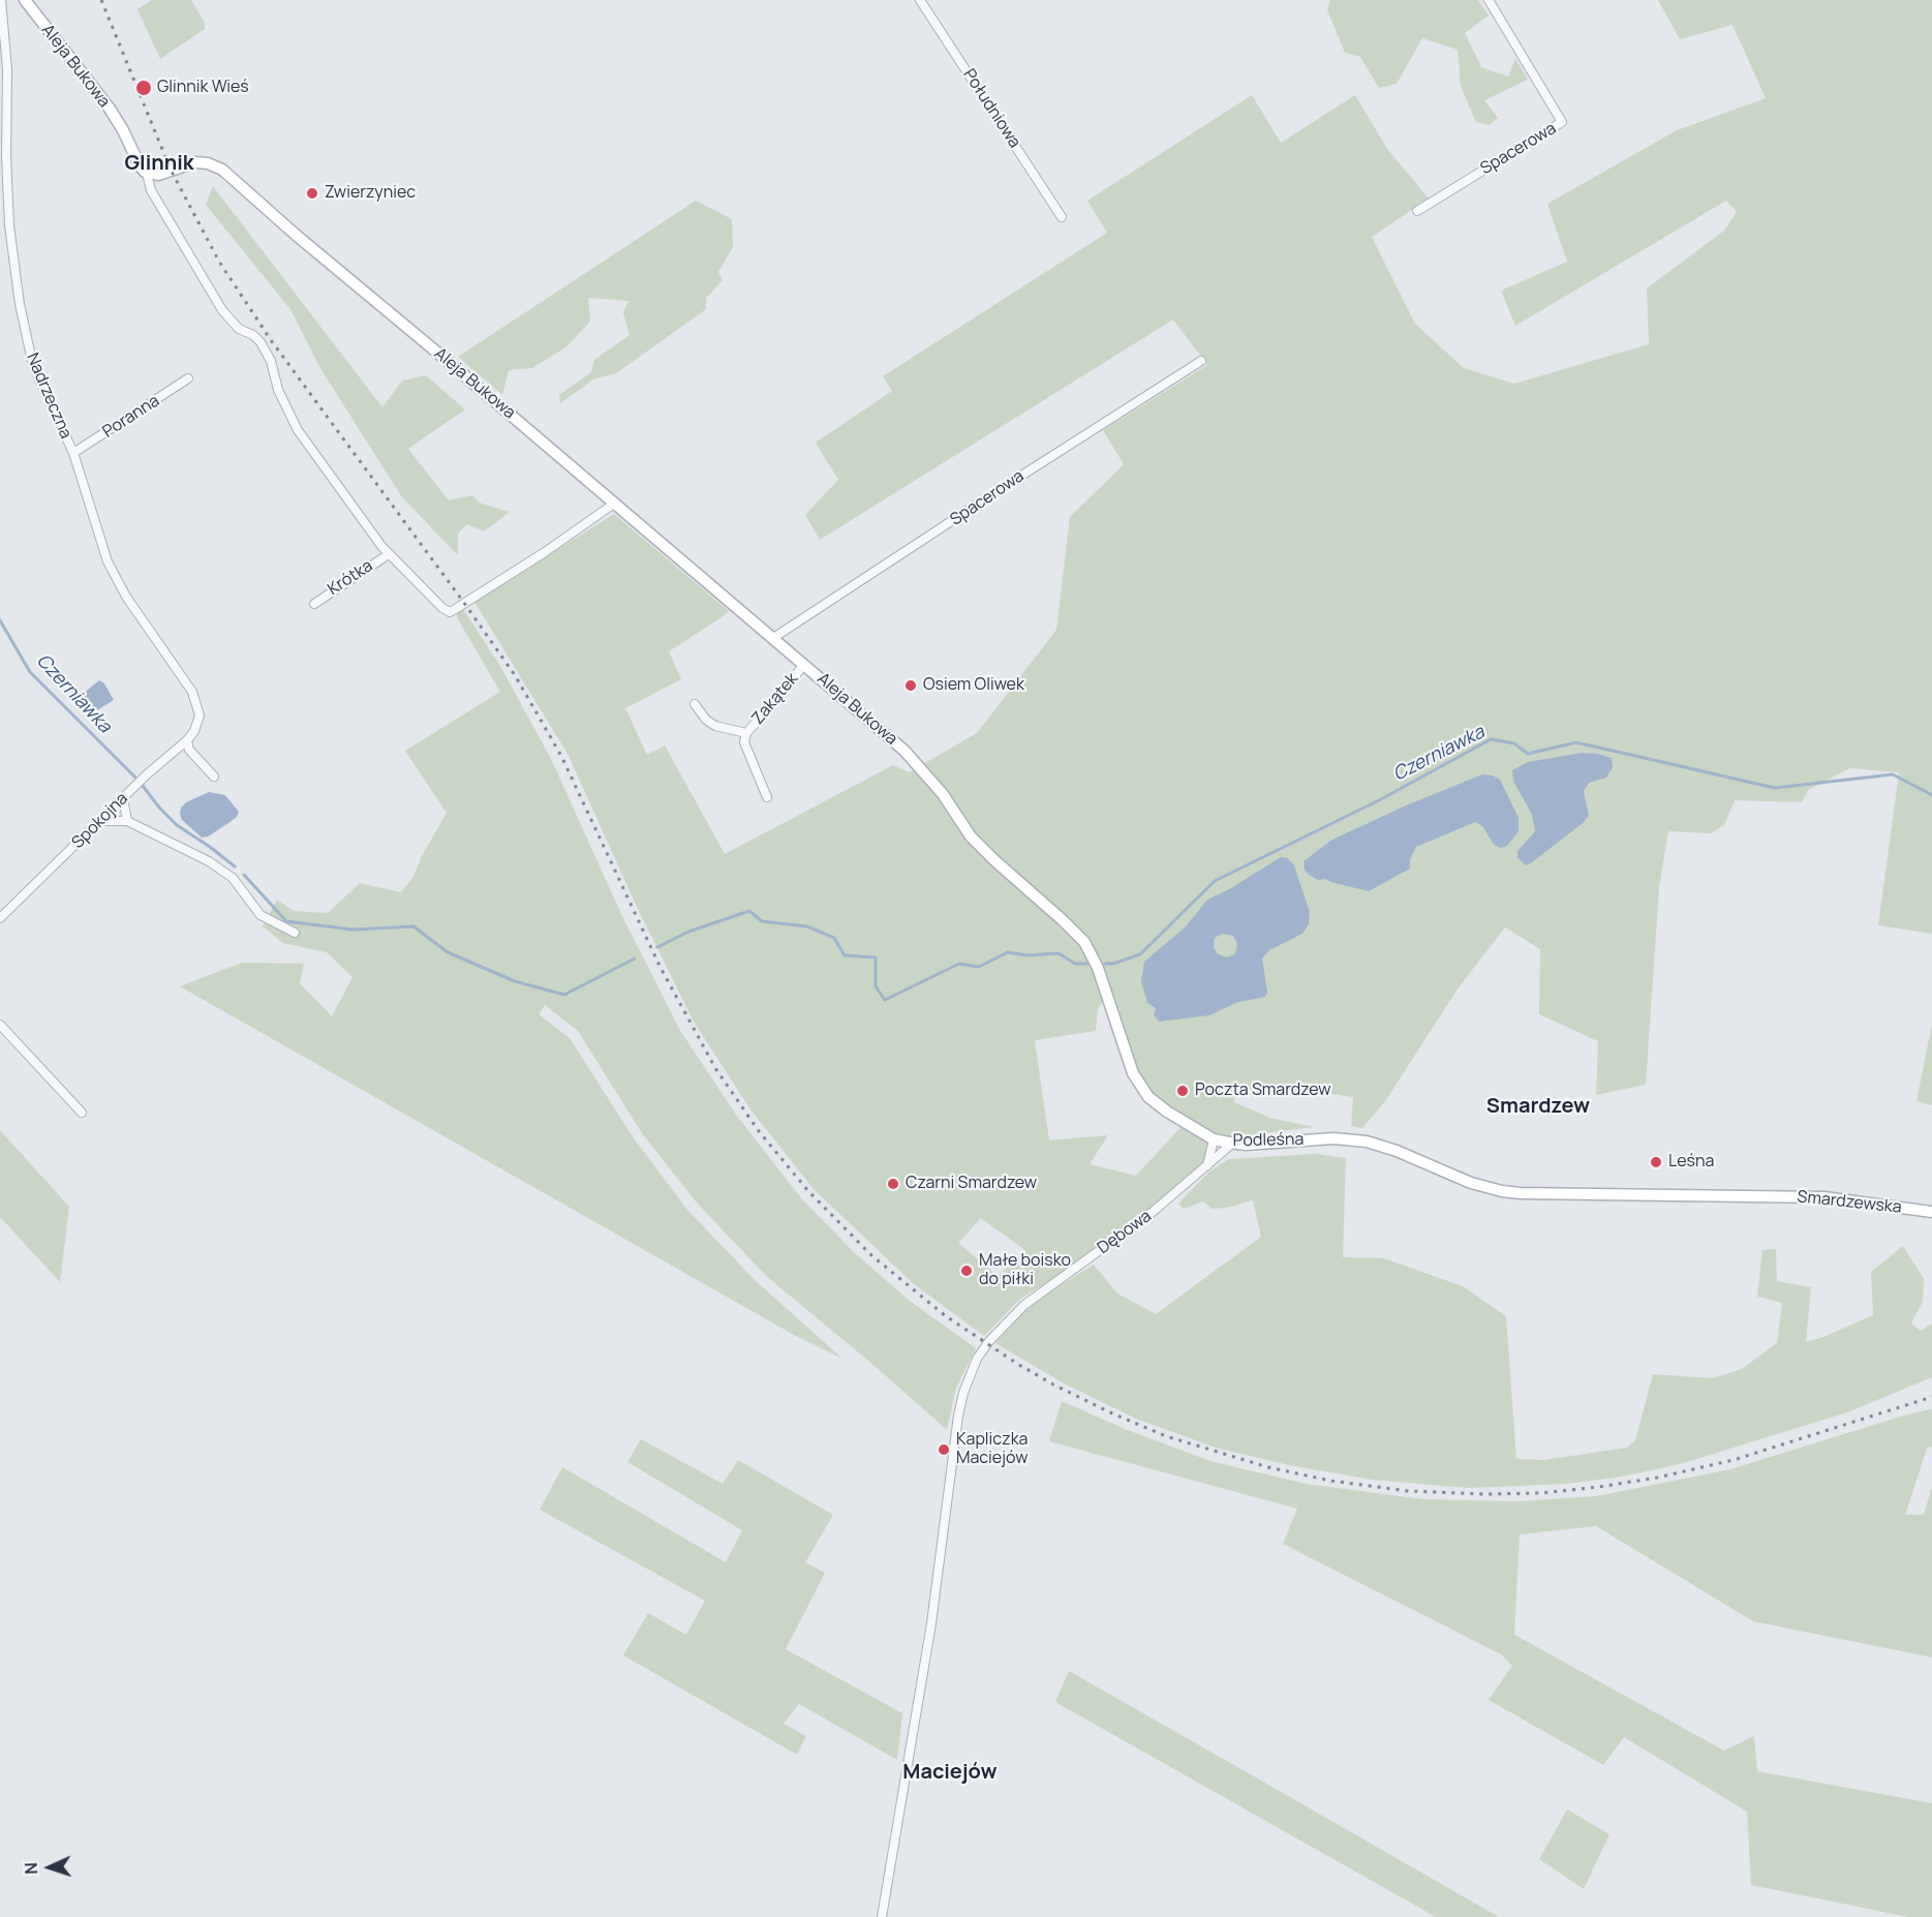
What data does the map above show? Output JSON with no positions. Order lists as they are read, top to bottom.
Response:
{
  "streets": {
    "street": [
      "Aleja Bukowa",
      "Południowa",
      "Spacerowa",
      "Nadrzeczna",
      "Poranna",
      "Krótka",
      "Zakątek",
      "Spokojna",
      "Podleśna",
      "Smardzewska",
      "Dębowa"
    ]
  },
  "crossings": [
    ["Aleja Bukowa", "Spacerowa"],
    ["Aleja Bukowa", "Zakątek"],
    ["Aleja Bukowa", "Podleśna"],
    ["Nadrzeczna", "Poranna"],
    ["Nadrzeczna", "Spokojna"],
    ["Podleśna", "Smardzewska"],
    ["Podleśna", "Dębowa"]
  ],
  "districts": ["Glinnik", "Smardzew", "Maciejów"],
  "water": ["Czerniawka"],
  "places": [
    "Glinnik Wieś",
    "Zwierzyniec",
    "Osiem Oliwek",
    "Poczta Smardzew",
    "Leśna",
    "Czarni Smardzew",
    "Małe boisko do piłki",
    "Kapliczka Maciejów"
  ],
  "north": "left"
}
